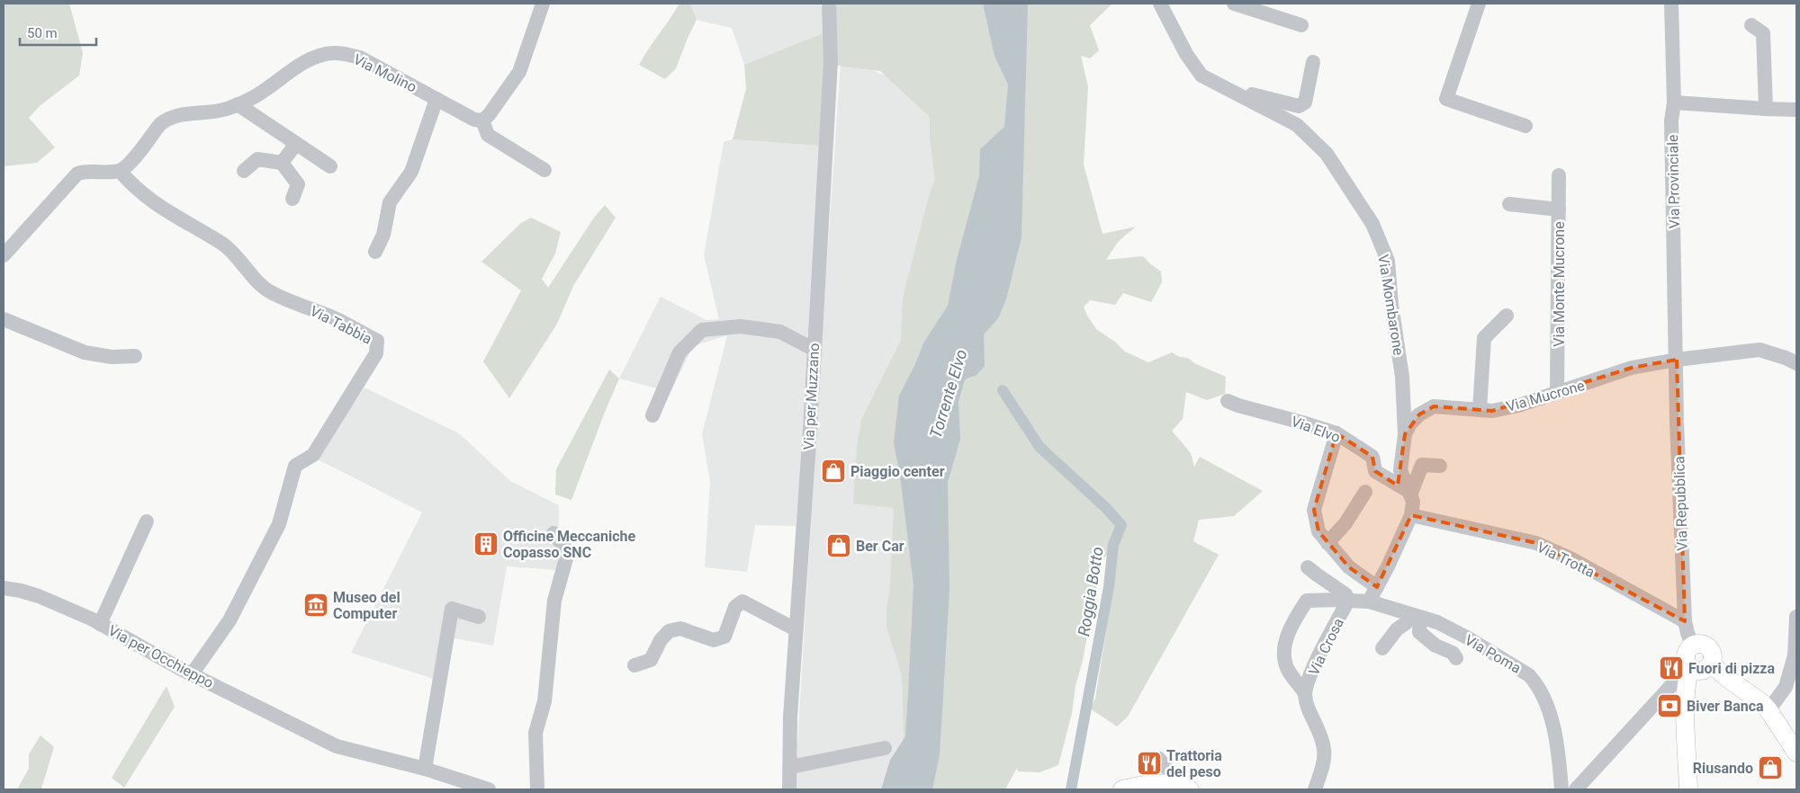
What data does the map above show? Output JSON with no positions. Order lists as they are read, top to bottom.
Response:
{
  "streets": {
    "street": [
      "Via Molino",
      "Via Provinciale",
      "Via Monte Mucrone",
      "Via Mombarone",
      "Via Tabbia",
      "Via Mucrone",
      "Via per Muzzano",
      "Via Elvo",
      "Via Repubblica",
      "Via Trotta",
      "Via Crosa",
      "Via Poma",
      "Via per Occhieppo"
    ]
  },
  "crossings": [
    ["Via Molino", "Via Tabbia"],
    ["Via Provinciale", "Via Mucrone"],
    ["Via Provinciale", "Via Repubblica"],
    ["Via Monte Mucrone", "Via Mucrone"],
    ["Via Mombarone", "Via Mucrone"],
    ["Via Tabbia", "Via per Occhieppo"],
    ["Via Mucrone", "Via Elvo"],
    ["Via Mucrone", "Via Repubblica"],
    ["Via Repubblica", "Via Trotta"],
    ["Via Crosa", "Via Poma"]
  ],
  "water": ["Torrente Elvo", "Roggia Botto"],
  "places": {
    "shop": ["Piaggio center", "Ber Car", "Riusando"],
    "building": ["Officine Meccaniche Copasso SNC"],
    "museum": ["Museo del Computer"],
    "restaurant": ["Fuori di pizza", "Trattoria del peso"],
    "bank": ["Biver Banca"]
  },
  "scale_bar": "50 m"
}
